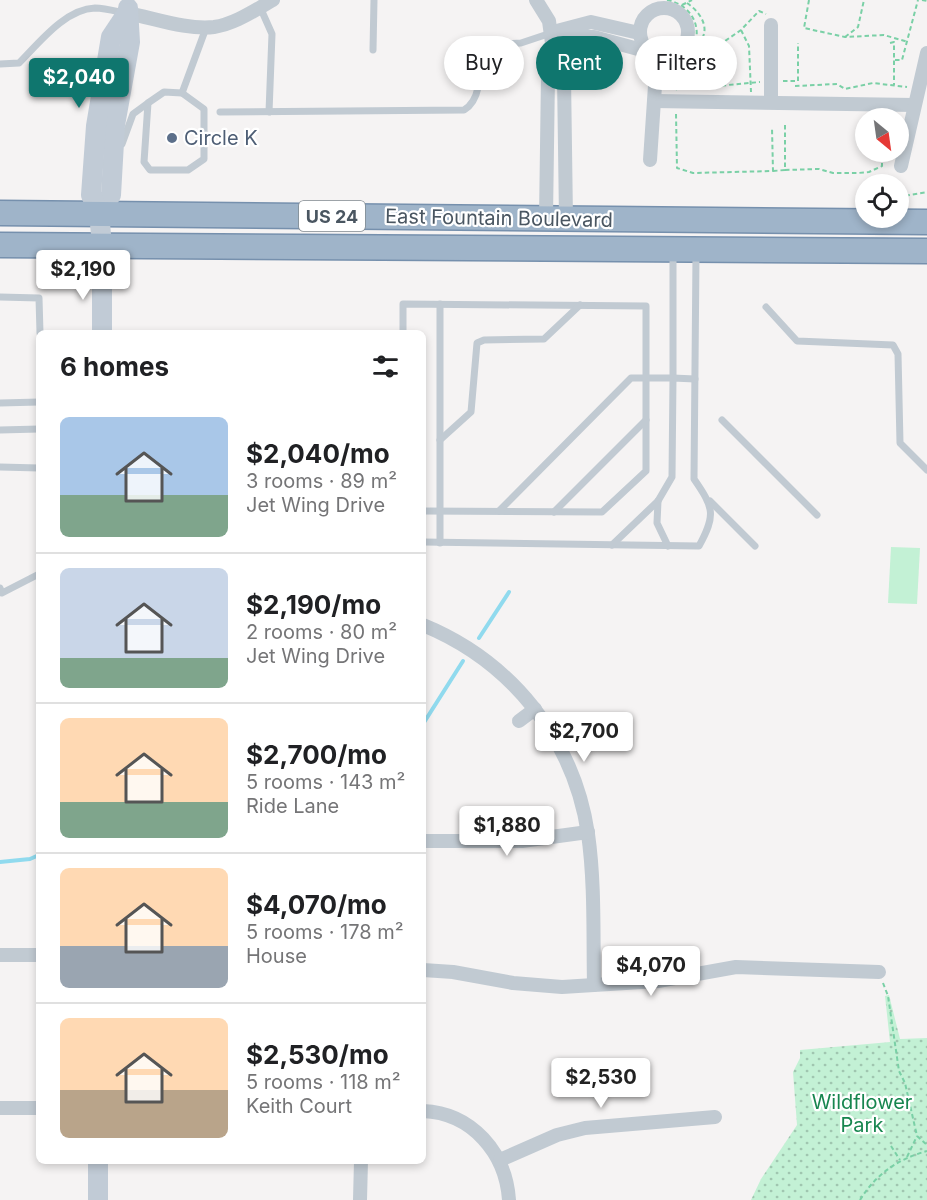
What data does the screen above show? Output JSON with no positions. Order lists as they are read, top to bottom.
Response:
{
  "streets": {
    "highway": ["US 24", "East Fountain Boulevard"]
  },
  "parks": ["Wildflower Park"],
  "places": ["Circle K"],
  "north": "bottom right",
  "page": {
    "chip": ["Buy", "Rent", "Filters"],
    "price": [
      "$2,040",
      "$2,190",
      "$2,700",
      "$1,880",
      "$4,070",
      "$2,530"
    ],
    "heading": "6 homes",
    "list": [
      {
        "name": "$2,040/mo",
        "note": "3 rooms · 89 m² · Jet Wing Drive"
      },
      {
        "name": "$2,190/mo",
        "note": "2 rooms · 80 m² · Jet Wing Drive"
      },
      {
        "name": "$2,700/mo",
        "note": "5 rooms · 143 m² · Ride Lane"
      },
      {
        "name": "$4,070/mo",
        "note": "5 rooms · 178 m² · House"
      },
      {
        "name": "$2,530/mo",
        "note": "5 rooms · 118 m² · Keith Court"
      }
    ]
  }
}
